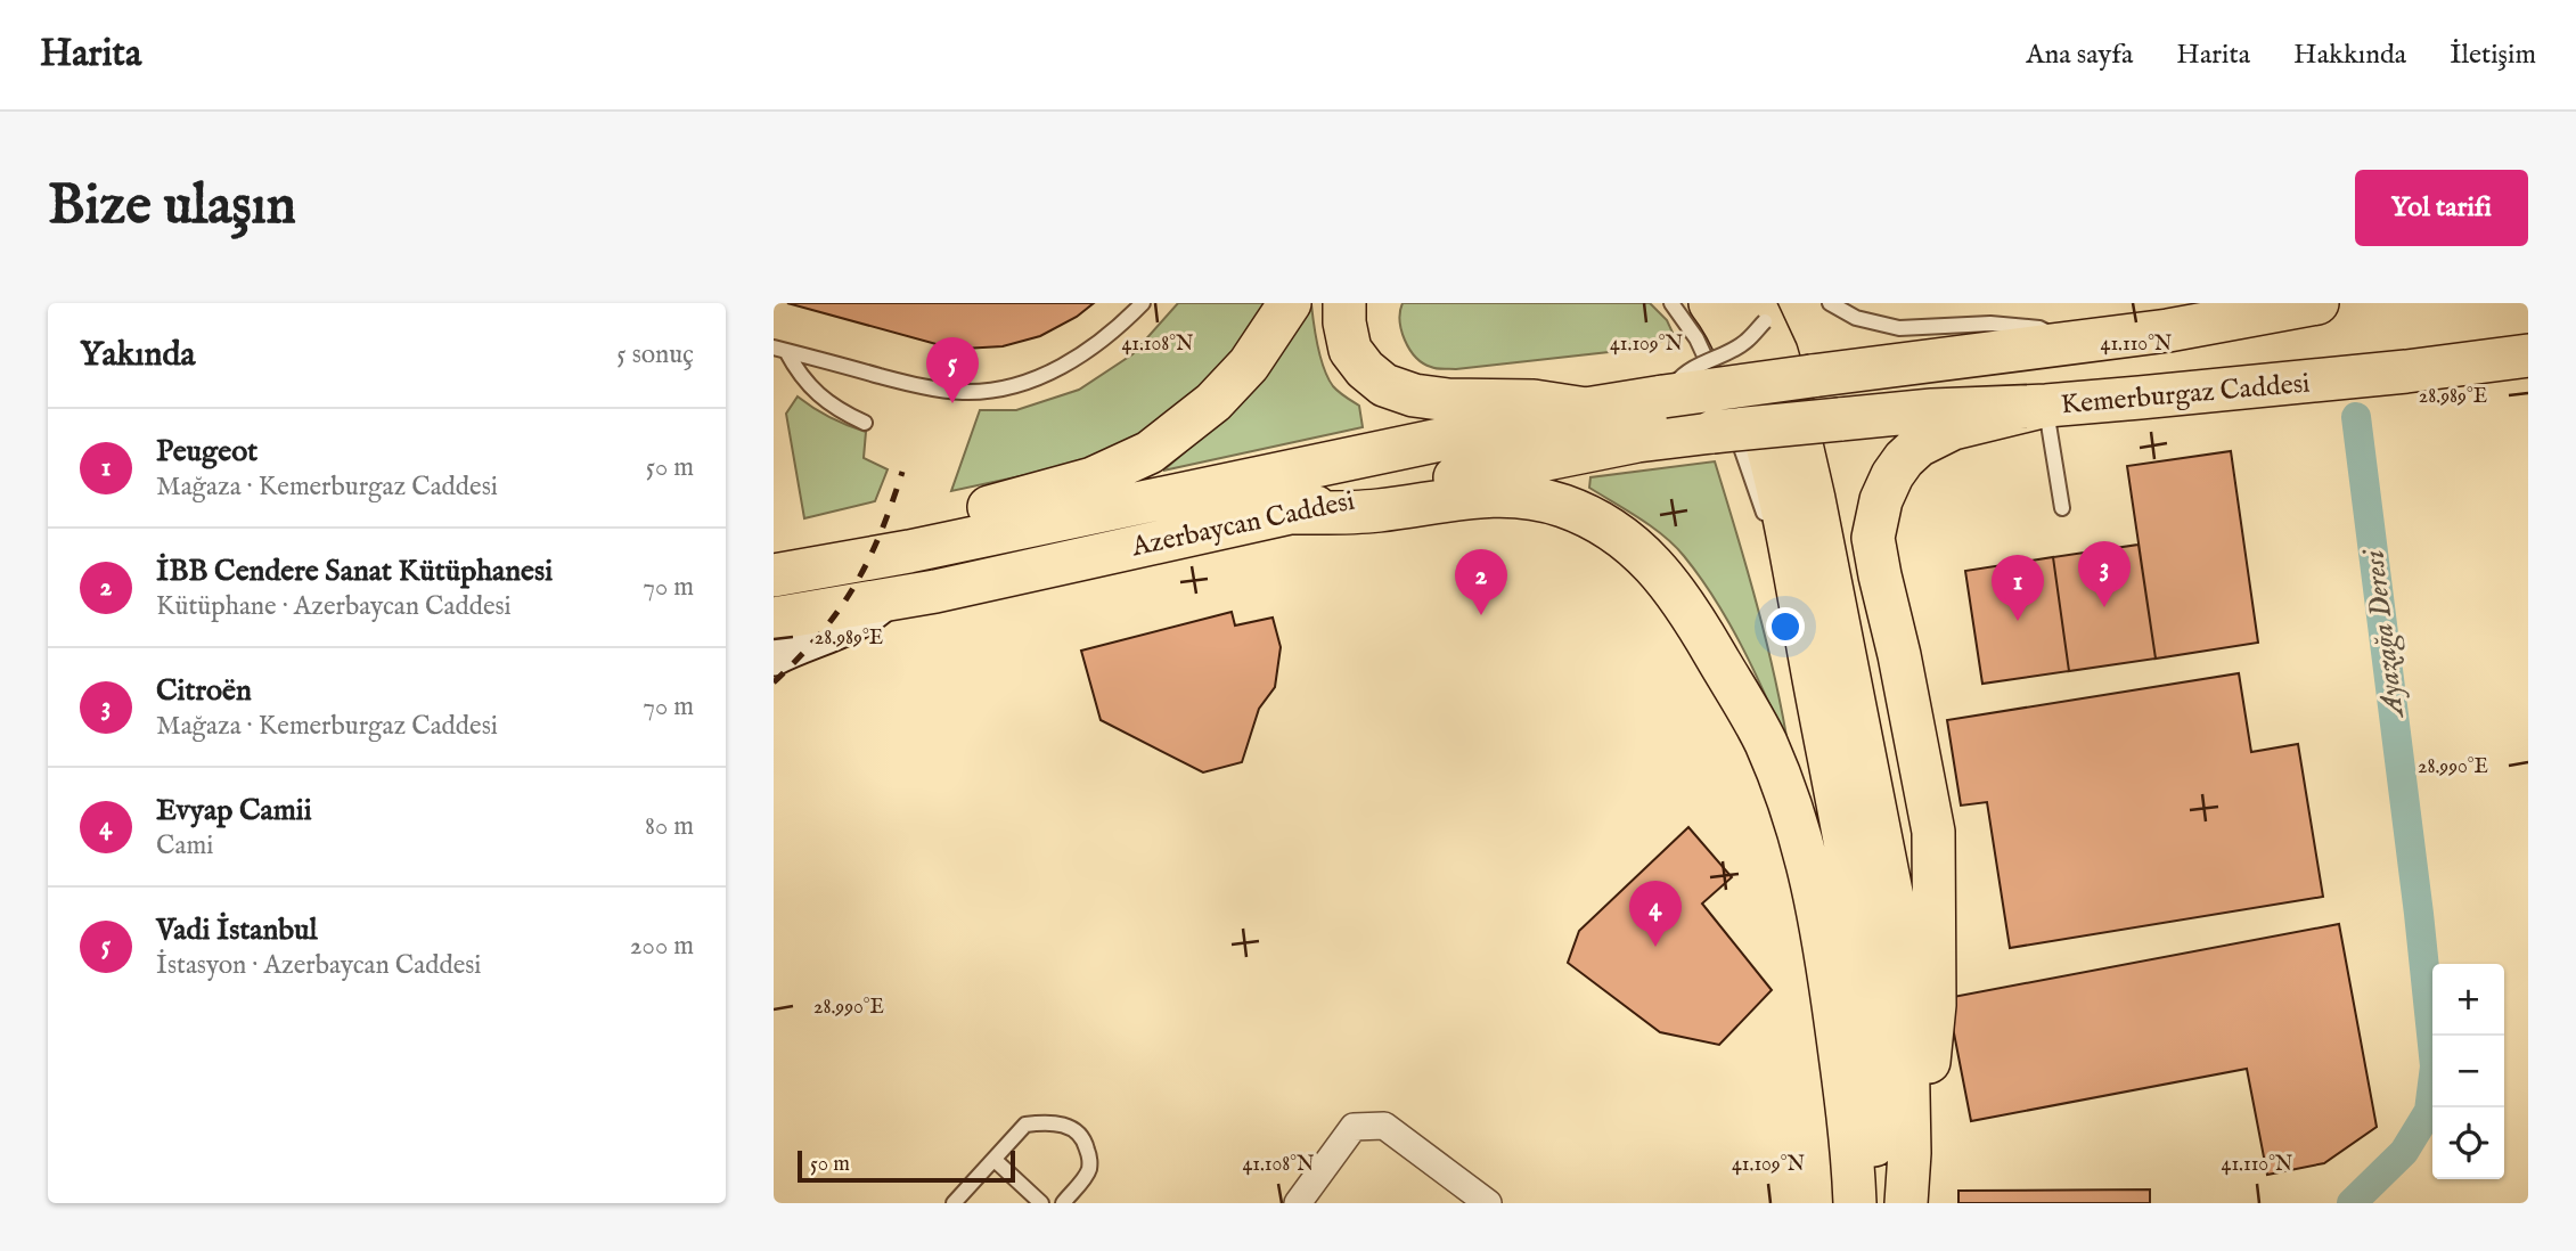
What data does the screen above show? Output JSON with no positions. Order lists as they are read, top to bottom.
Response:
{
  "streets": {
    "main road": ["Kemerburgaz Caddesi", "Azerbaycan Caddesi"]
  },
  "crossings": [
    ["Kemerburgaz Caddesi", "Azerbaycan Caddesi"]
  ],
  "water": ["Ayazağa Deresi"],
  "scale_bar": "50 m",
  "page": {
    "header": "Harita",
    "nav": [
      "Ana sayfa",
      "Harita",
      "Hakkında",
      "İletişim"
    ],
    "buttons": "Yol tarifi",
    "title": "Bize ulaşın",
    "heading": ["Yakında", "5 sonuç"],
    "pins": [
      "5",
      "3",
      "2",
      "1",
      "4"
    ],
    "list": [
      {
        "mark": "1",
        "name": "Peugeot",
        "note": "Mağaza · Kemerburgaz Caddesi",
        "value": "50 m"
      },
      {
        "mark": "2",
        "name": "İBB Cendere Sanat Kütüphanesi",
        "note": "Kütüphane · Azerbaycan Caddesi",
        "value": "70 m"
      },
      {
        "mark": "3",
        "name": "Citroën",
        "note": "Mağaza · Kemerburgaz Caddesi",
        "value": "70 m"
      },
      {
        "mark": "4",
        "name": "Evyap Camii",
        "note": "Cami",
        "value": "80 m"
      },
      {
        "mark": "5",
        "name": "Vadi İstanbul",
        "note": "İstasyon · Azerbaycan Caddesi",
        "value": "200 m"
      }
    ],
    "map_buttons": ["+", "−"],
    "scale": "50 m"
  },
  "coordinates": [
    "41.108°N",
    "41.109°N",
    "41.110°N",
    "28.989°E",
    "28.990°E"
  ]
}
